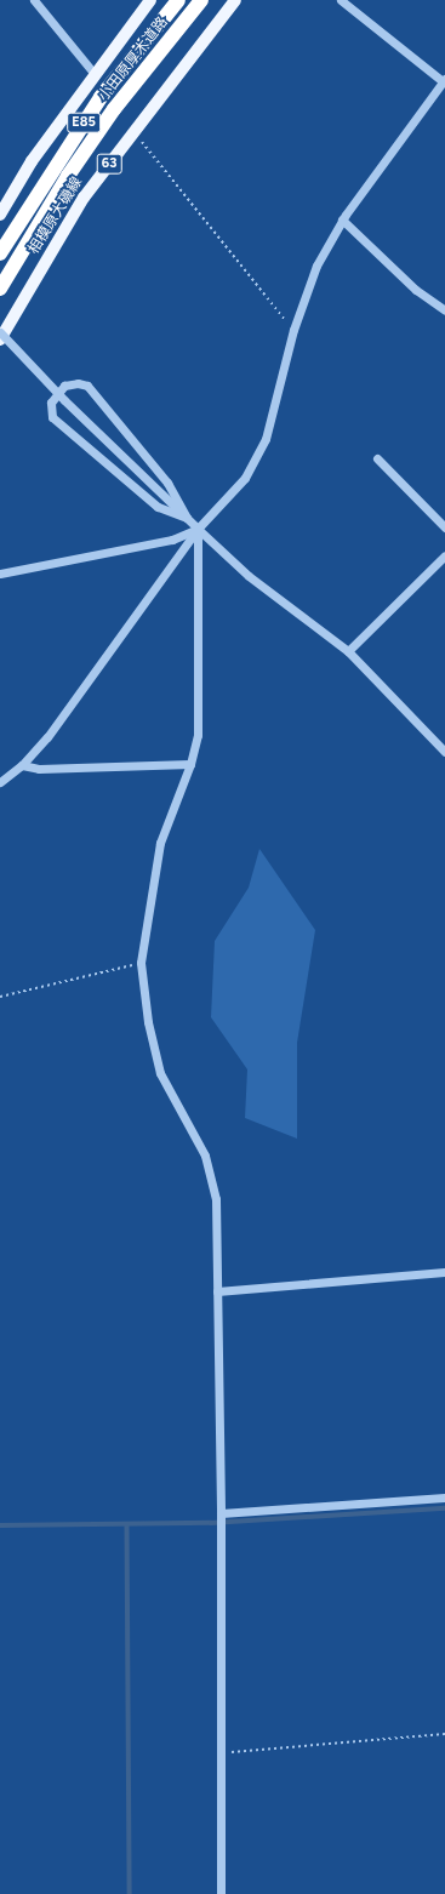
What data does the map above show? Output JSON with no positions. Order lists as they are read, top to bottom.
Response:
{
  "streets": {
    "highway": ["小田原厚木道路", "E85"],
    "main road": ["63", "相模原大磯線"]
  }
}
